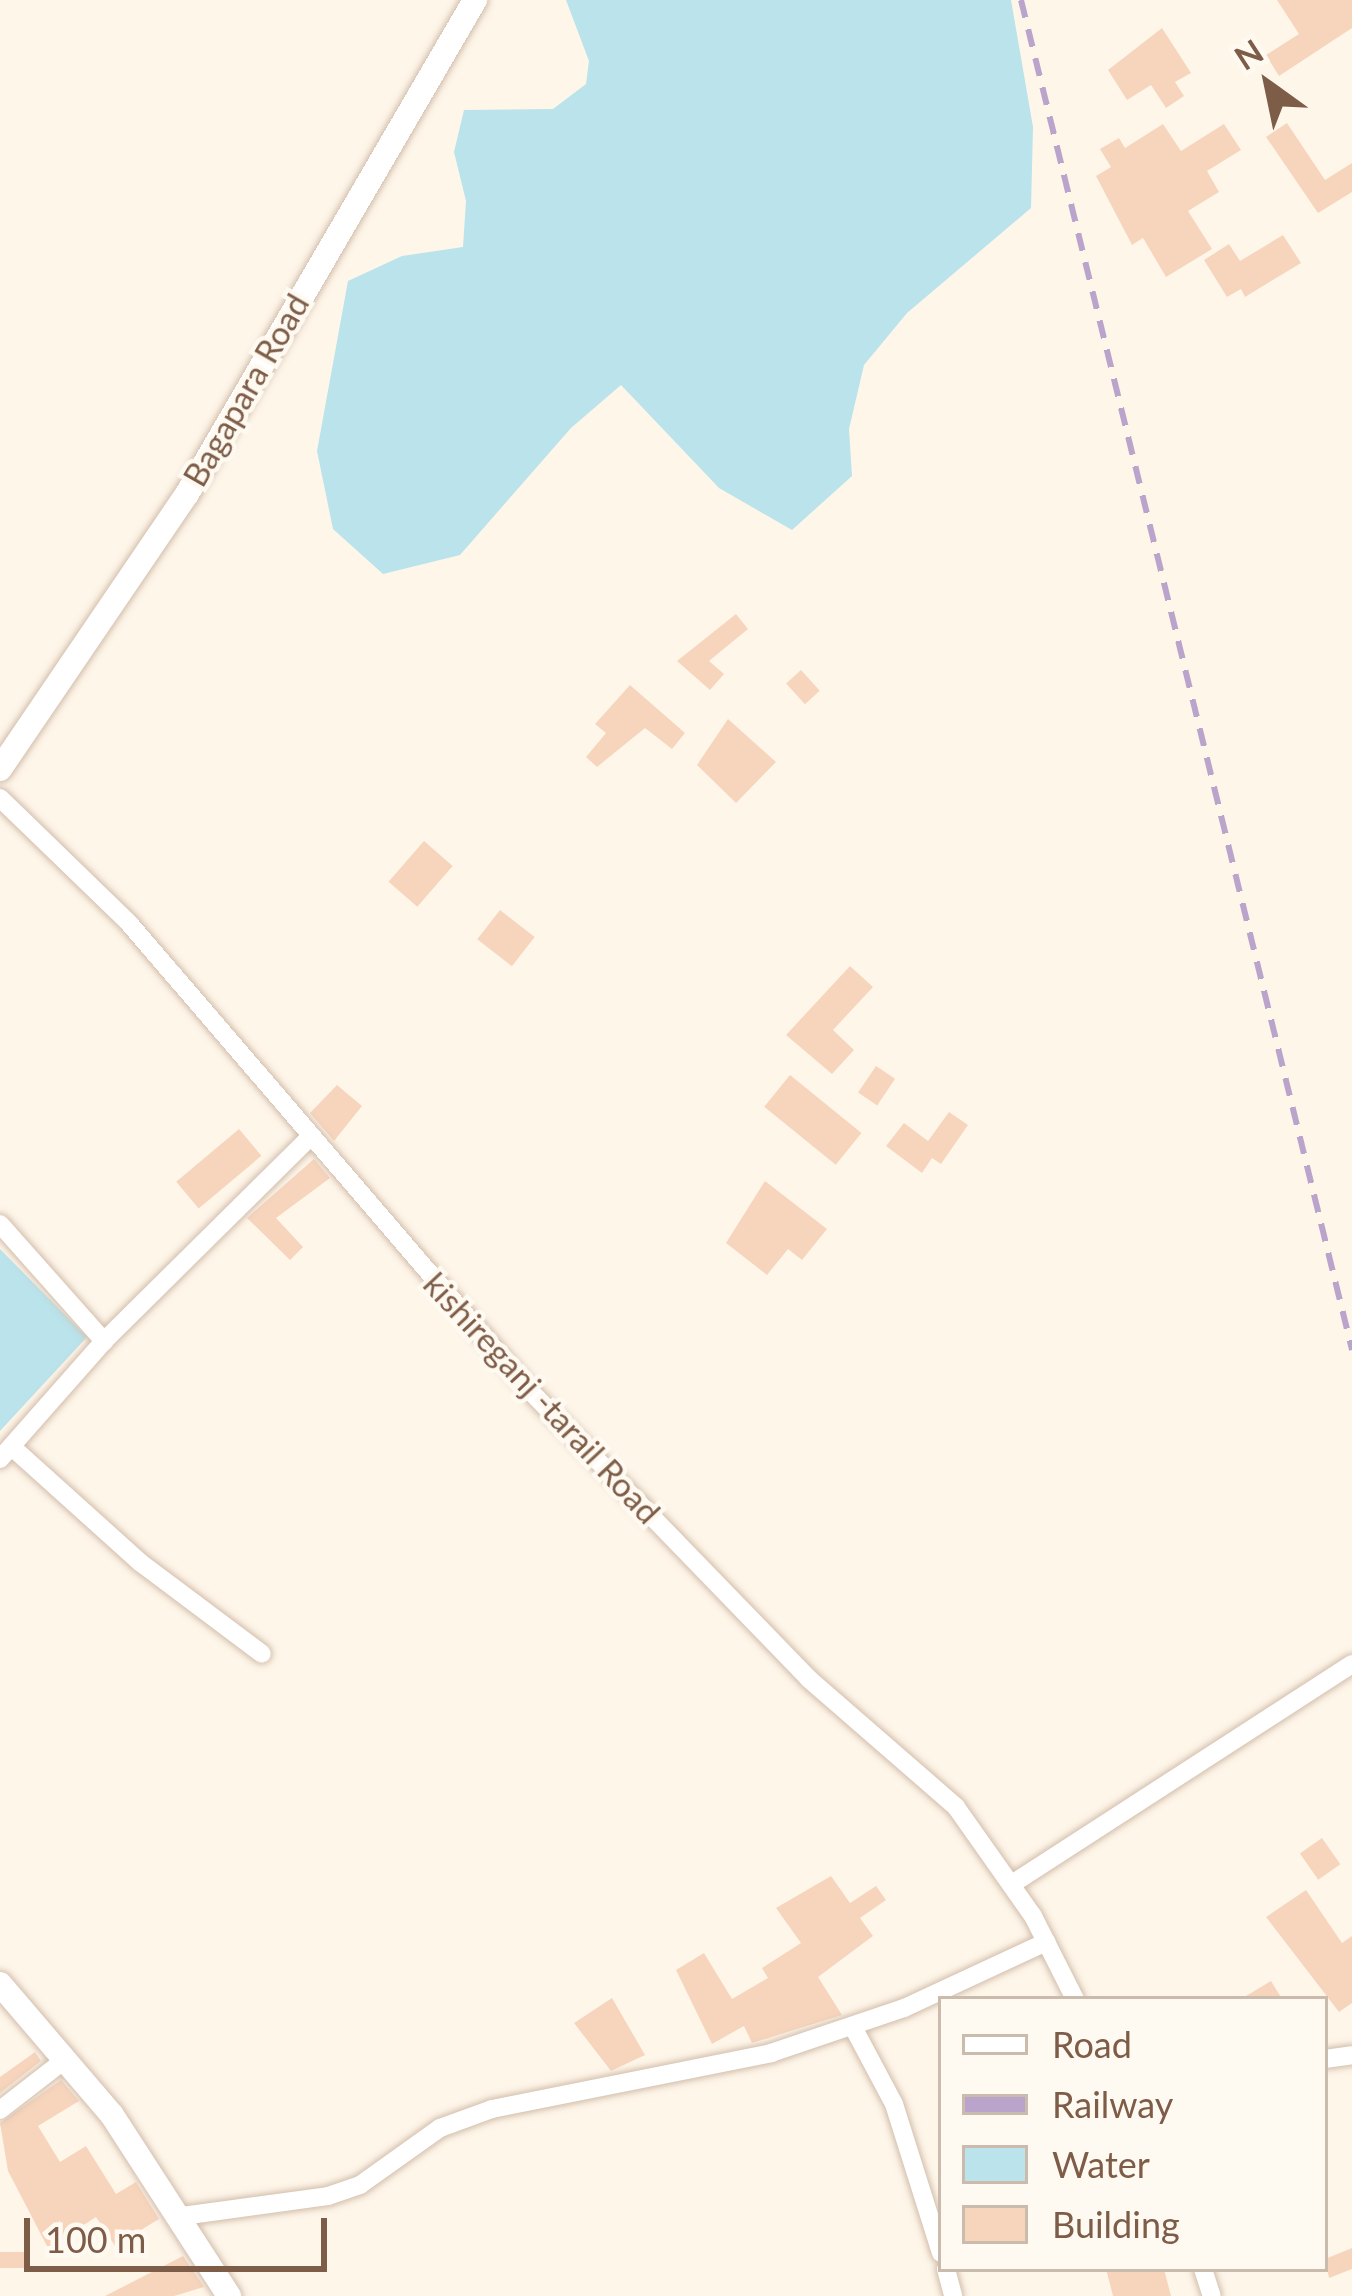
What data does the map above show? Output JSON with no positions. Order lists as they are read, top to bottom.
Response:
{
  "streets": {
    "street": ["Bagapara Road", "kishireganj -tarail Road"]
  },
  "legend": [
    "Road",
    "Railway",
    "Water",
    "Building"
  ],
  "scale_bar": "100 m",
  "north": "top left"
}
